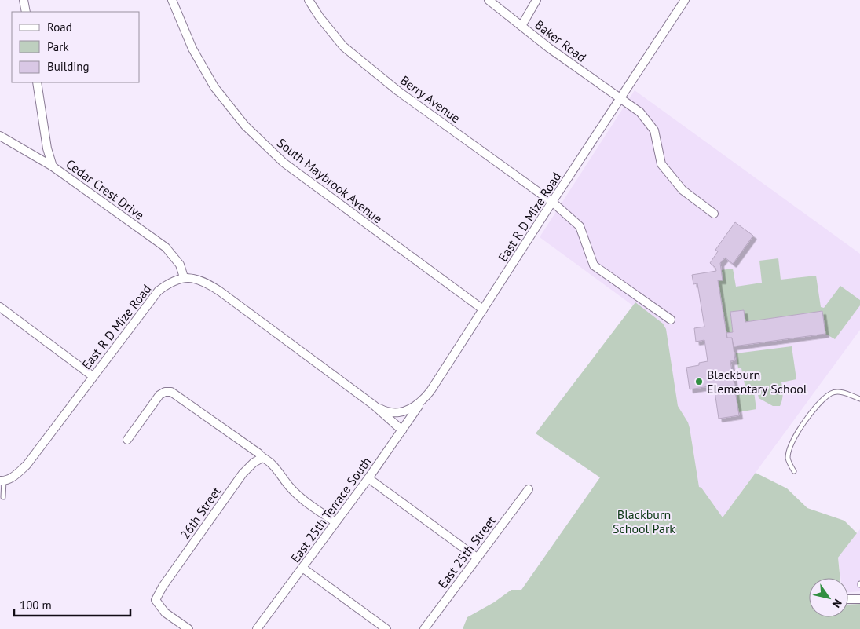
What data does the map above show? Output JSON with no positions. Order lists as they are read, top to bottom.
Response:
{
  "streets": {
    "street": [
      "Baker Road",
      "Berry Avenue",
      "South Maybrook Avenue",
      "Cedar Crest Drive",
      "East R D Mize Road",
      "East 25th Terrace South",
      "26th Street",
      "East 25th Street"
    ]
  },
  "crossings": [
    ["Baker Road", "East R D Mize Road"],
    ["Berry Avenue", "East R D Mize Road"],
    ["South Maybrook Avenue", "East R D Mize Road"],
    ["Cedar Crest Drive", "East R D Mize Road"],
    ["East R D Mize Road", "East 25th Terrace South"]
  ],
  "parks": ["Blackburn School Park"],
  "places": ["Blackburn Elementary School"],
  "legend": ["Road", "Park", "Building"],
  "scale_bar": "100 m",
  "north": "bottom right"
}
